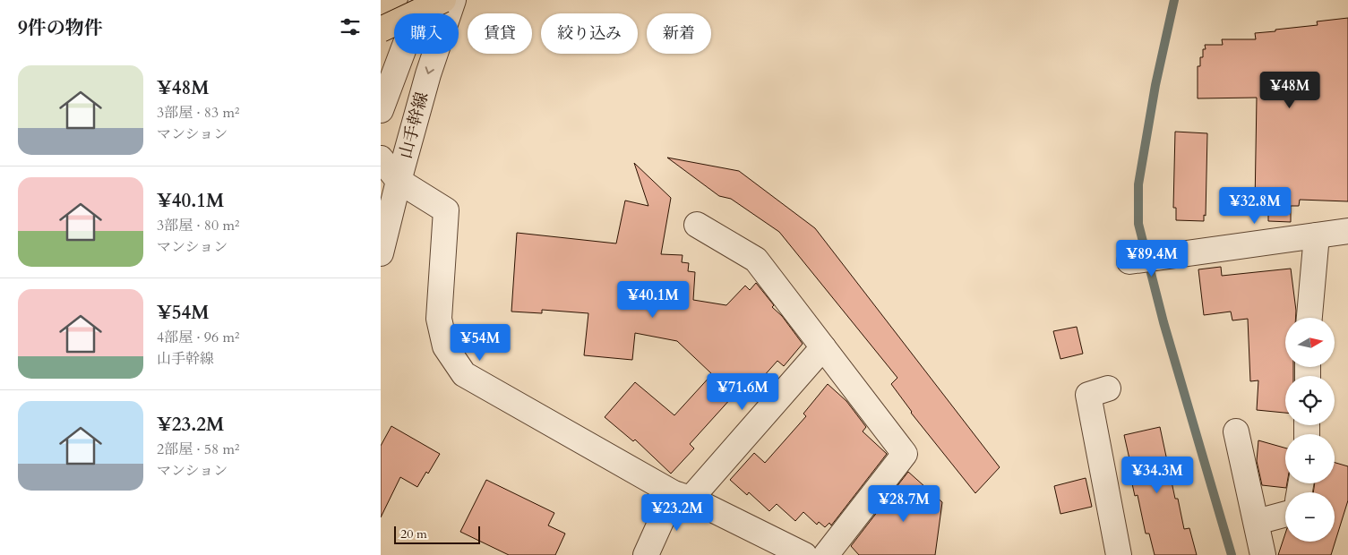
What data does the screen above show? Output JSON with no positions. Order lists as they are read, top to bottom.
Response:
{
  "streets": {
    "street": ["山手幹線"]
  },
  "scale_bar": "20 m",
  "north": "right",
  "page": {
    "heading": "9件の物件",
    "chip": [
      "購入",
      "賃貸",
      "絞り込み",
      "新着"
    ],
    "list": [
      {
        "name": "¥48M",
        "note": "3部屋 · 83 m² · マンション"
      },
      {
        "name": "¥40.1M",
        "note": "3部屋 · 80 m² · マンション"
      },
      {
        "name": "¥54M",
        "note": "4部屋 · 96 m² · 山手幹線"
      },
      {
        "name": "¥23.2M",
        "note": "2部屋 · 58 m² · マンション"
      }
    ],
    "price": [
      "¥48M",
      "¥32.8M",
      "¥89.4M",
      "¥40.1M",
      "¥54M",
      "¥71.6M",
      "¥34.3M",
      "¥28.7M",
      "¥23.2M"
    ],
    "map_buttons": ["+", "−"],
    "scale": "20 m"
  }
}
